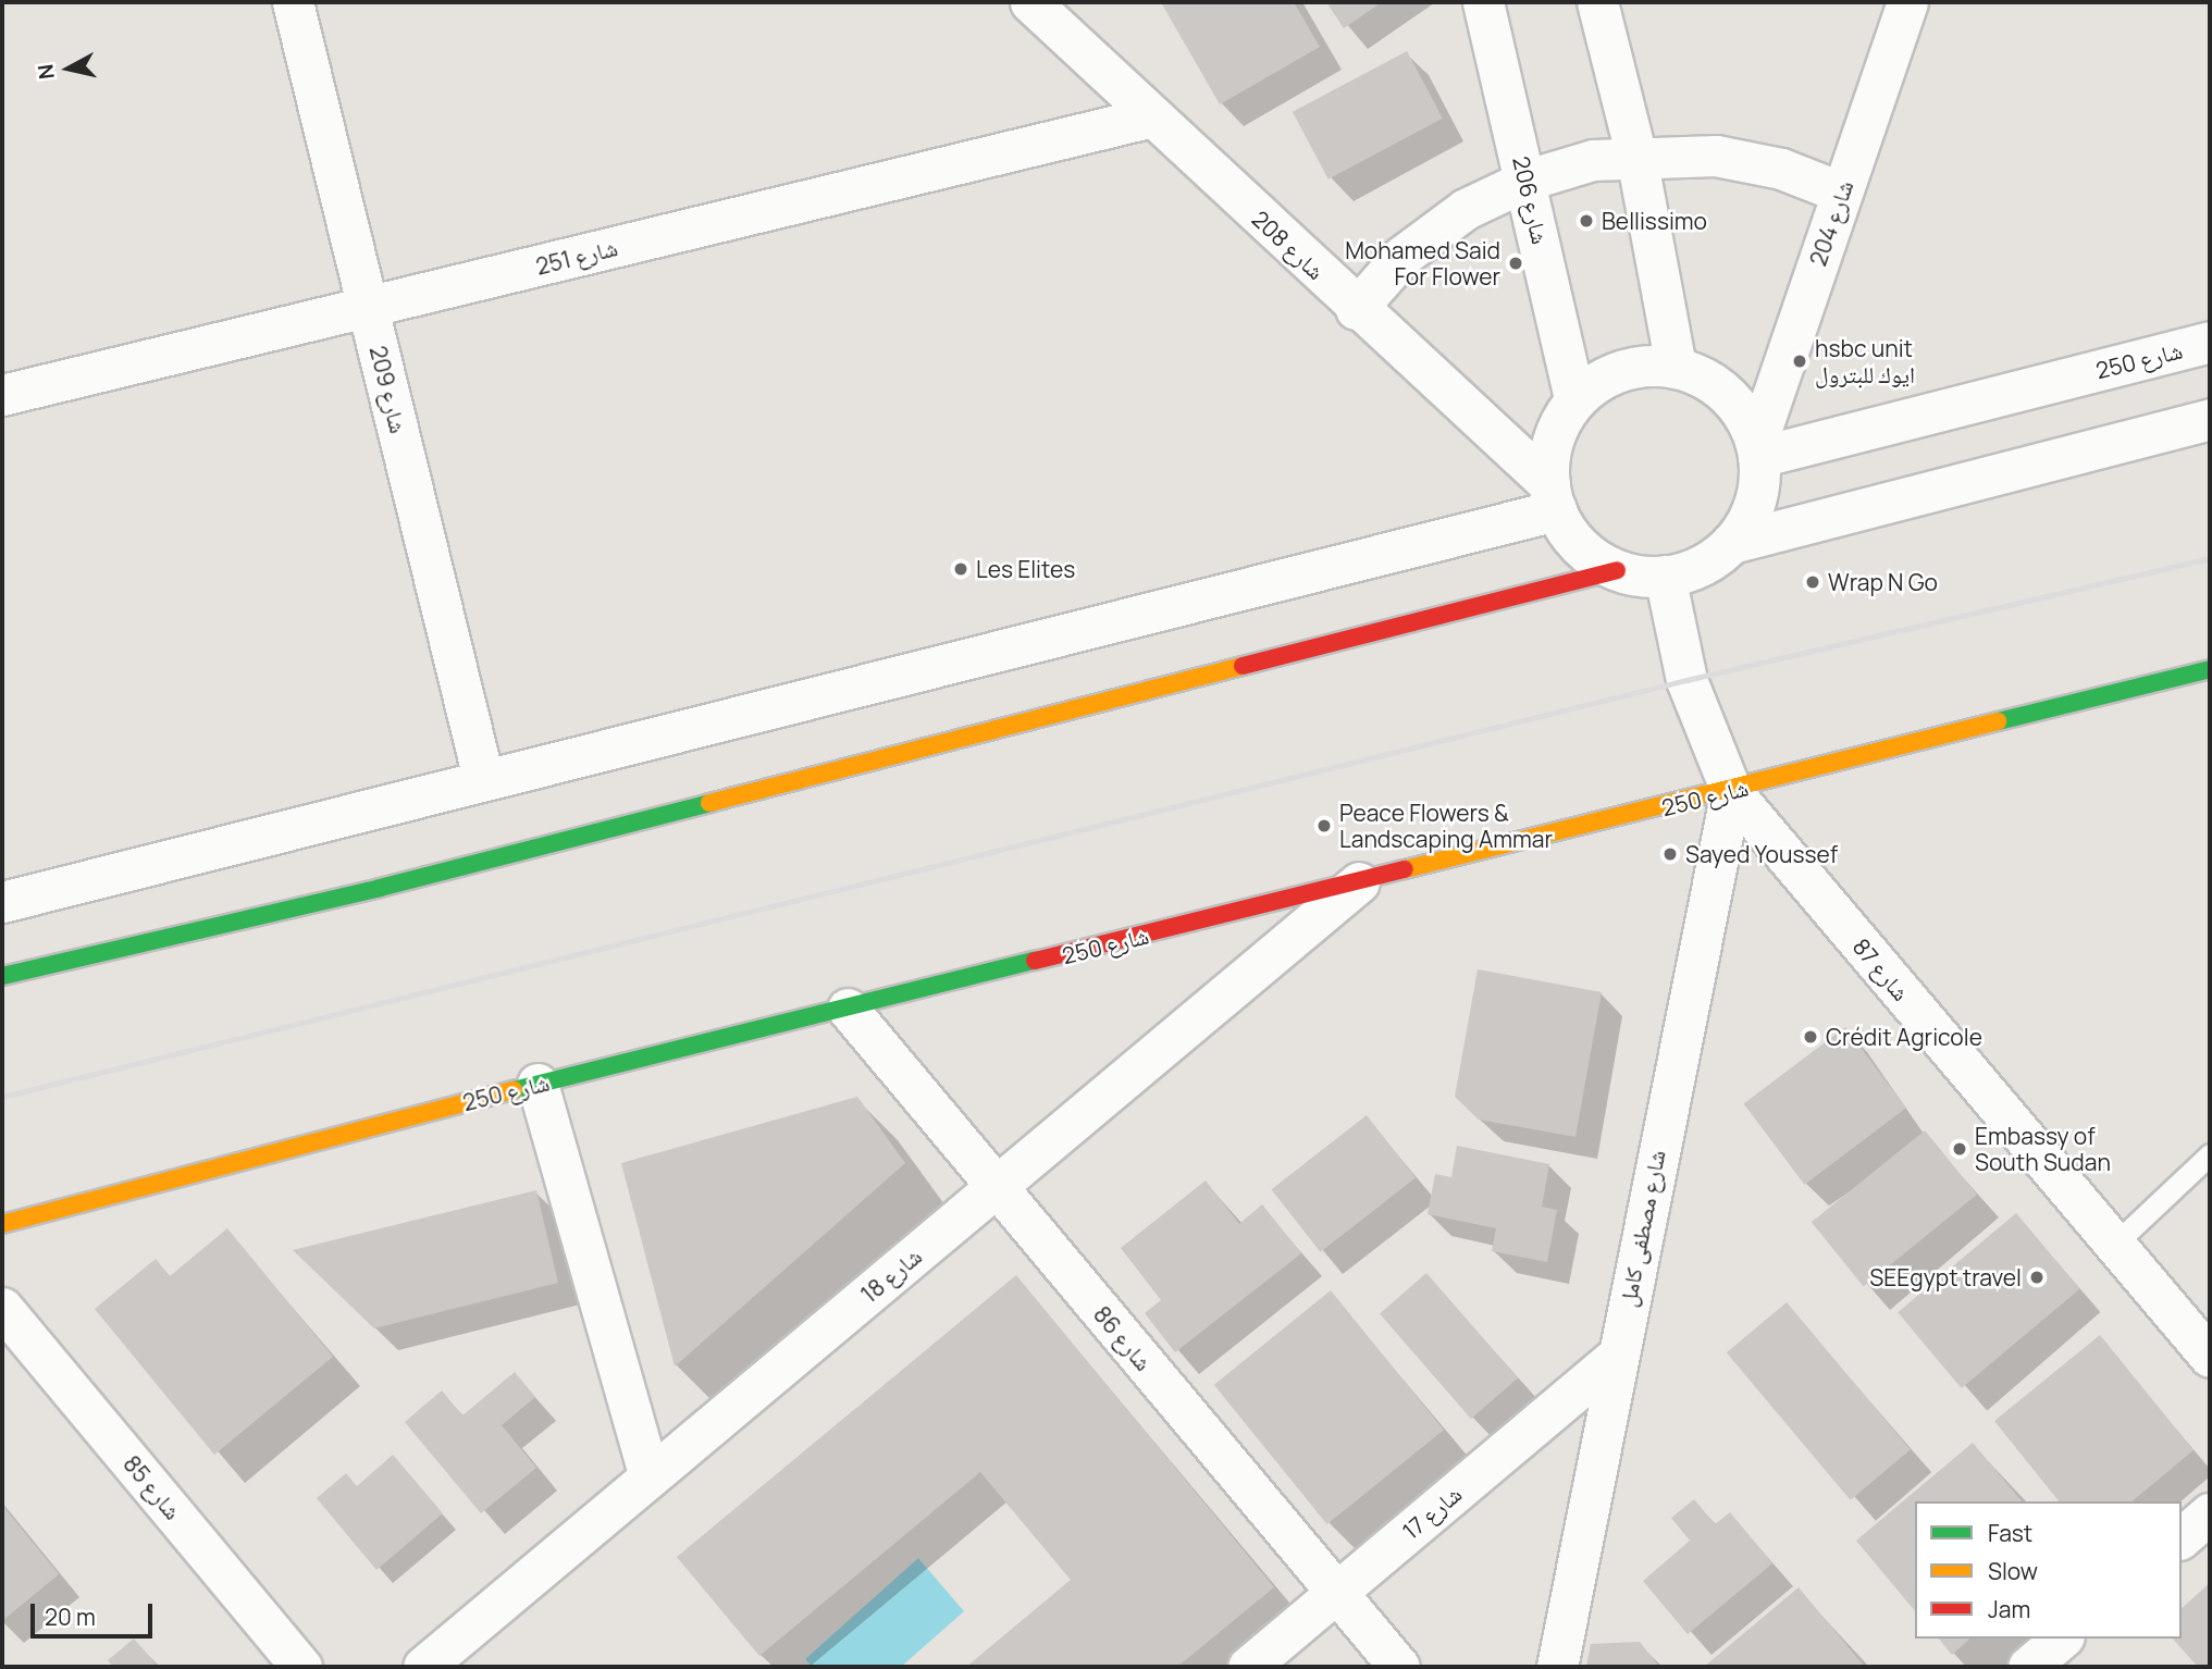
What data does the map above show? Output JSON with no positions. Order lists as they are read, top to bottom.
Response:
{
  "streets": {
    "street": [
      "شارع 206",
      "شارع 204",
      "شارع 208",
      "شارع 251",
      "شارع 250",
      "شارع 209",
      "شارع 87",
      "شارع مصطفى كامل",
      "شارع 18",
      "شارع 86",
      "شارع 85",
      "شارع 17"
    ]
  },
  "crossings": [
    ["شارع 206", "شارع 204"],
    ["شارع 206", "شارع 208"],
    ["شارع 206", "شارع 250"],
    ["شارع 206", "شارع 87"],
    ["شارع 204", "شارع 208"],
    ["شارع 204", "شارع 250"],
    ["شارع 204", "شارع 87"],
    ["شارع 208", "شارع 251"],
    ["شارع 208", "شارع 250"],
    ["شارع 208", "شارع 87"],
    ["شارع 251", "شارع 209"],
    ["شارع 250", "شارع 87"],
    ["شارع 250", "شارع مصطفى كامل"],
    ["شارع 250", "شارع 18"],
    ["شارع 250", "شارع 86"],
    ["شارع 87", "شارع مصطفى كامل"],
    ["شارع مصطفى كامل", "شارع 17"],
    ["شارع 18", "شارع 86"],
    ["شارع 86", "شارع 17"]
  ],
  "places": [
    "Bellissimo",
    "Mohamed Said For Flower",
    "hsbc unit ايوك للبترول",
    "Les Elites",
    "Wrap N Go",
    "Peace Flowers & Landscaping Ammar",
    "Sayed Youssef",
    "Crédit Agricole",
    "Embassy of South Sudan",
    "SEEgypt travel"
  ],
  "legend": ["Fast", "Slow", "Jam"],
  "scale_bar": "20 m",
  "north": "left"
}
